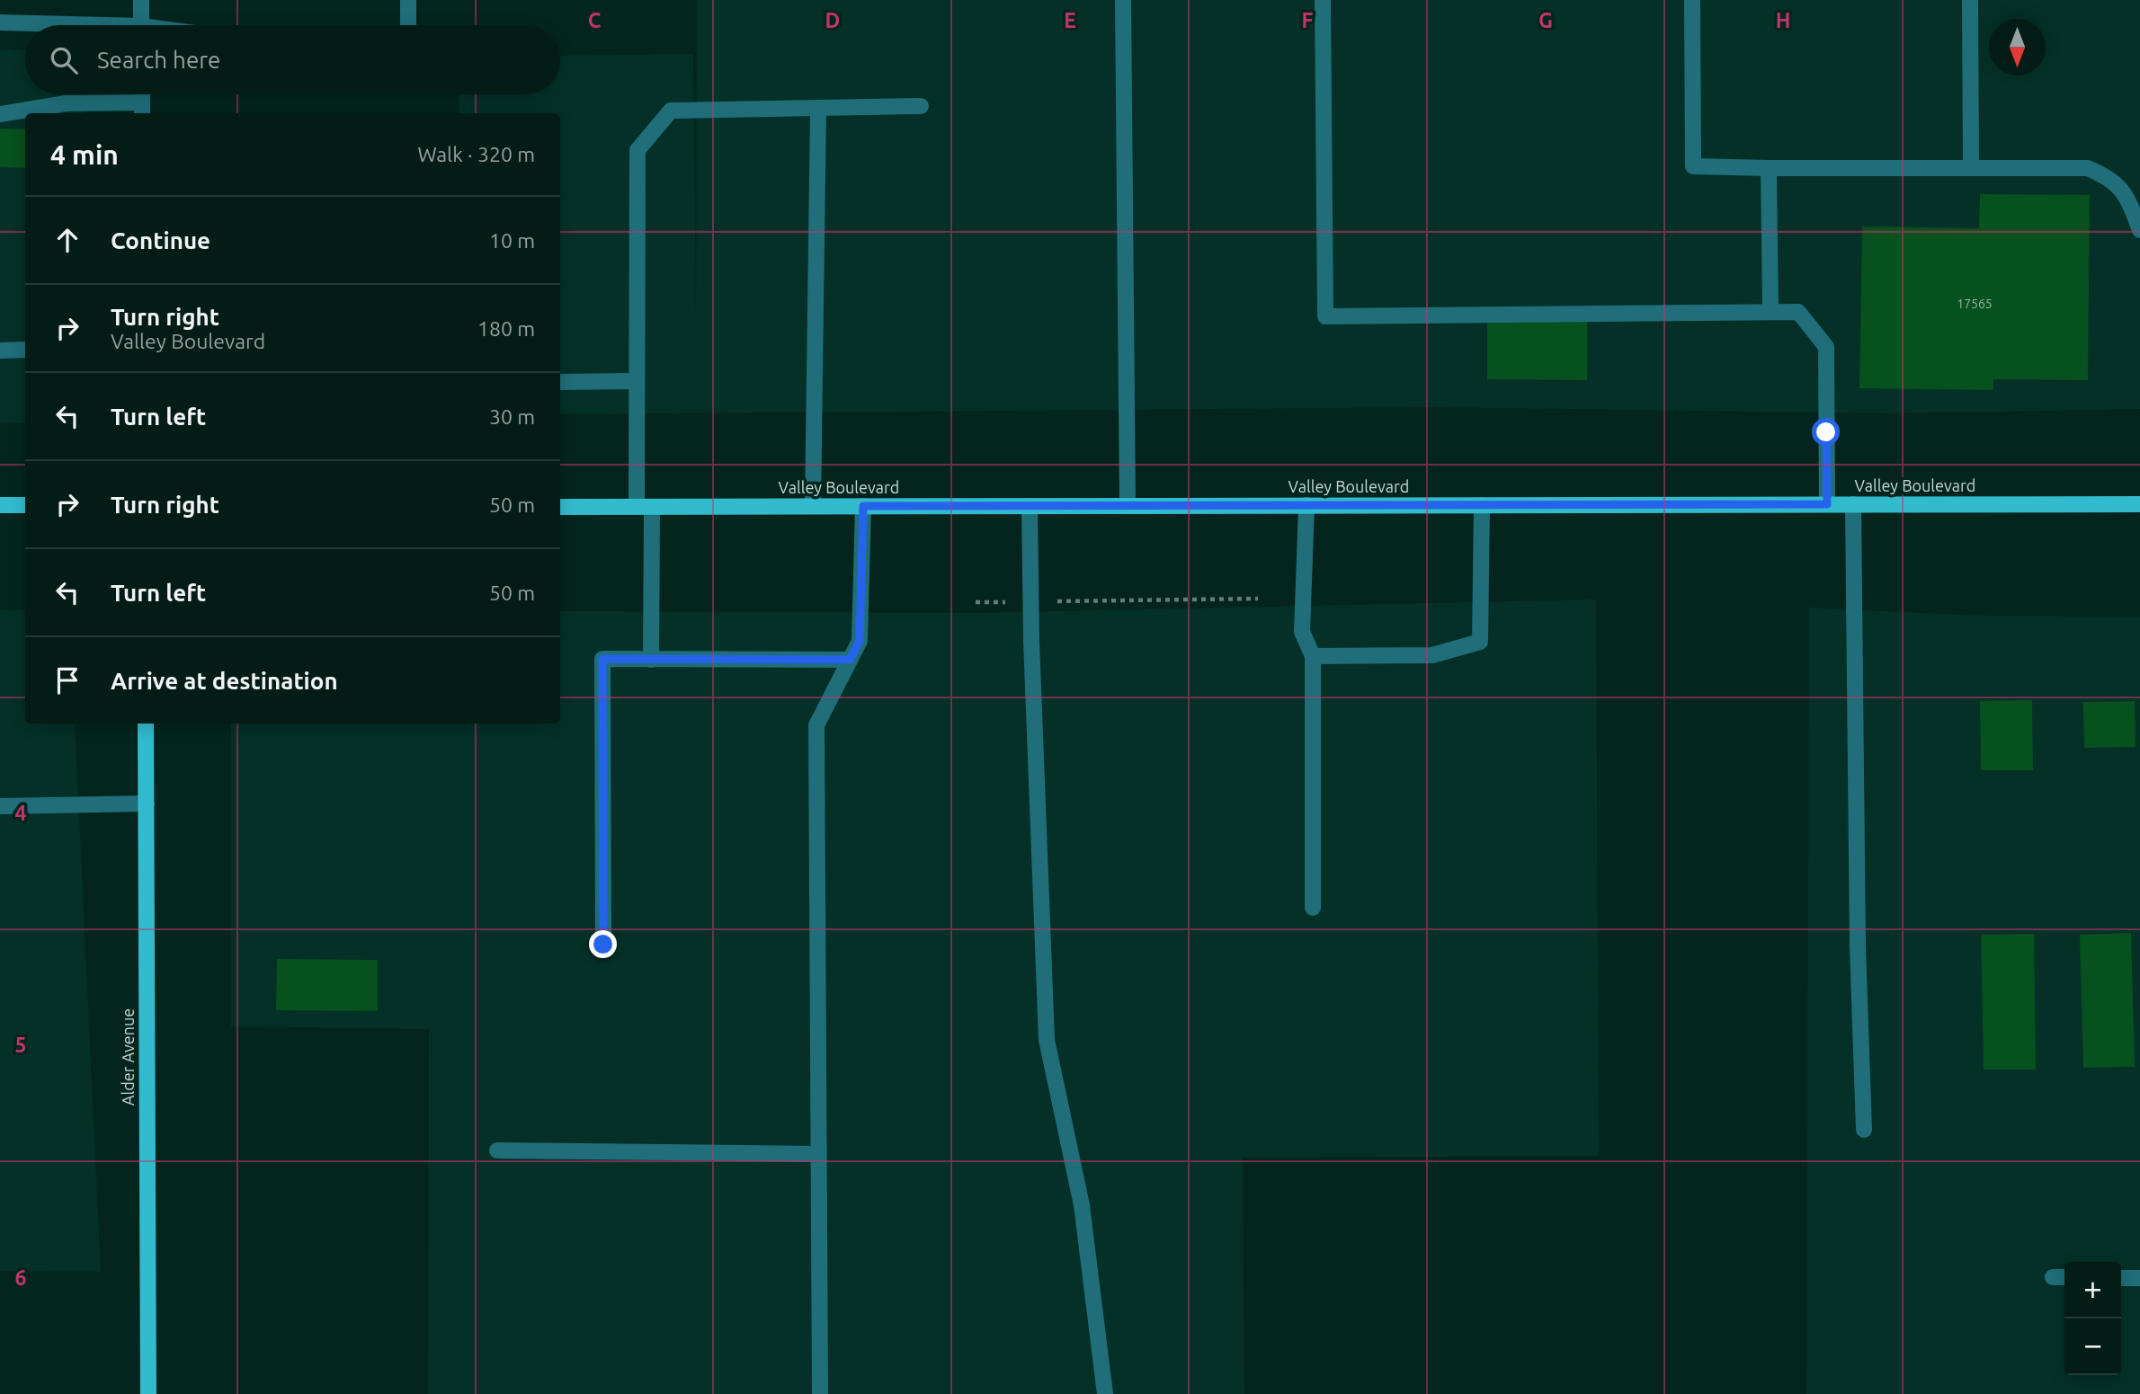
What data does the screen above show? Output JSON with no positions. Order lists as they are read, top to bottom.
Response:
{
  "streets": {
    "main road": ["Valley Boulevard", "Alder Avenue"]
  },
  "house_numbers": ["17565"],
  "north": "bottom",
  "page": {
    "search": "Search here",
    "heading": ["4 min", "Walk · 320 m"],
    "list": [
      ["Continue", "10 m"],
      ["Turn right", "Valley Boulevard", "180 m"],
      ["Turn left", "30 m"],
      ["Turn right", "50 m"],
      ["Turn left", "50 m"],
      "Arrive at destination"
    ],
    "map_buttons": ["+", "−"]
  },
  "grid": {
    "columns": [
      "C",
      "D",
      "E",
      "F",
      "G",
      "H"
    ],
    "rows": ["4", "5", "6"]
  }
}
